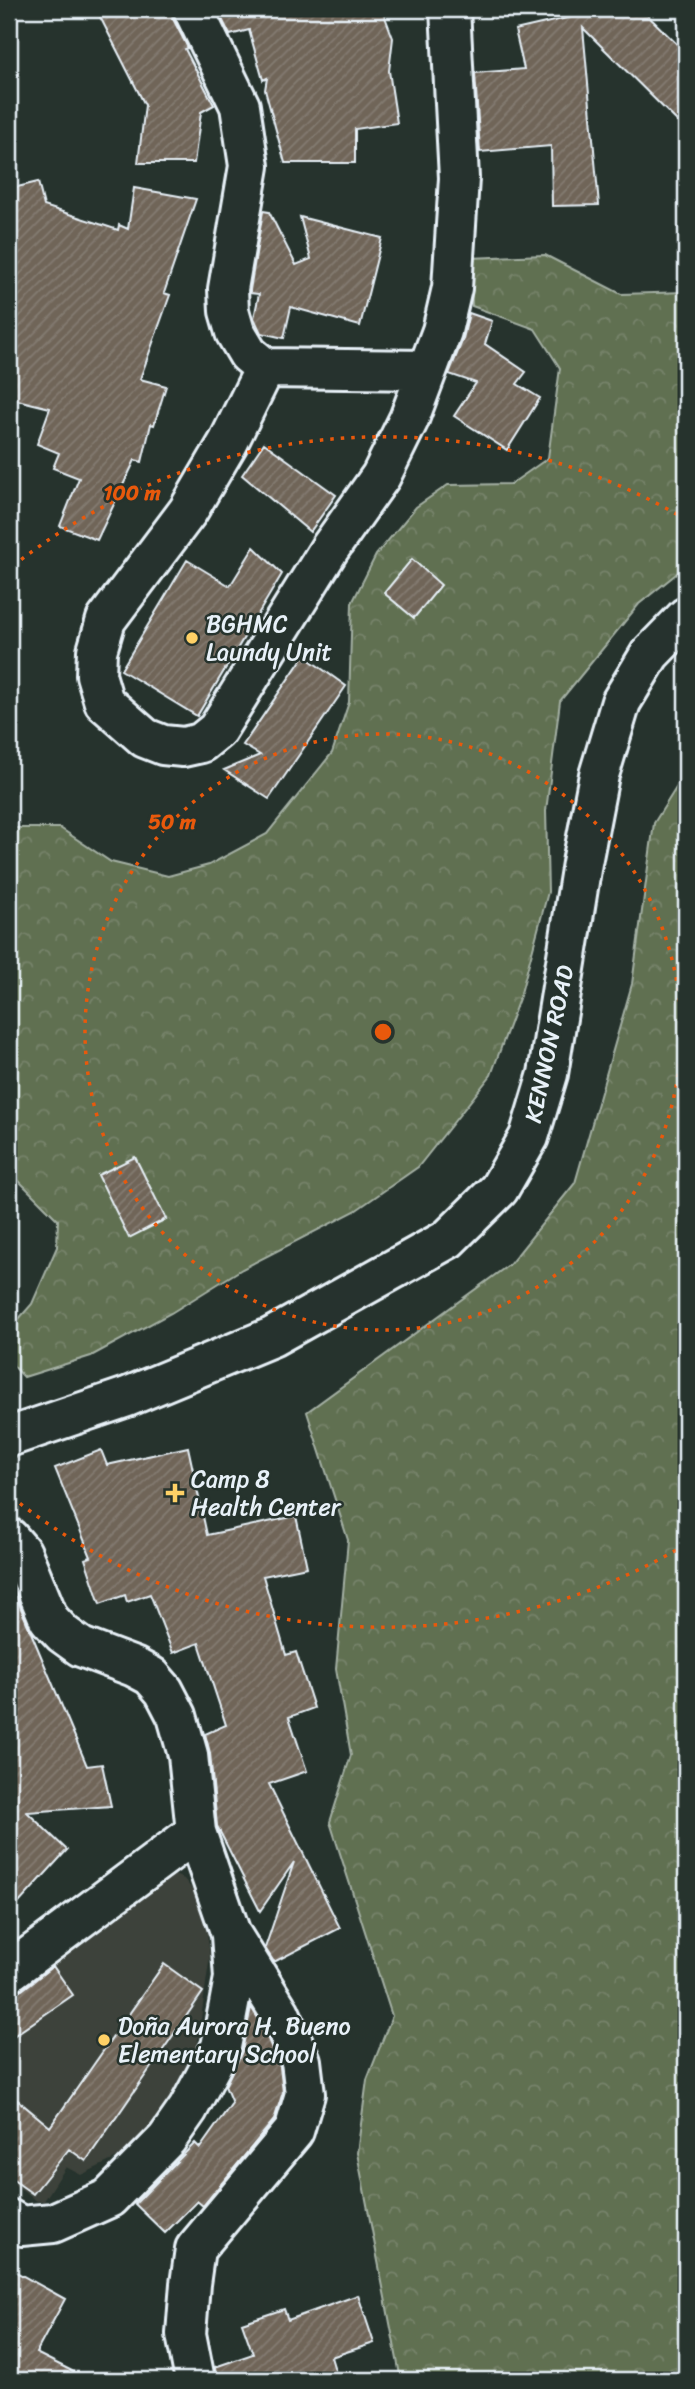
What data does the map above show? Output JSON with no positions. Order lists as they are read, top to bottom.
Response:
{
  "streets": {
    "main road": ["KENNON ROAD"]
  },
  "places": {
    "other": ["BGHMC Laundy Unit", "Doña Aurora H. Bueno Elementary School"],
    "health": ["Camp 8 Health Center"]
  },
  "rings": ["100 m", "50 m"]
}
